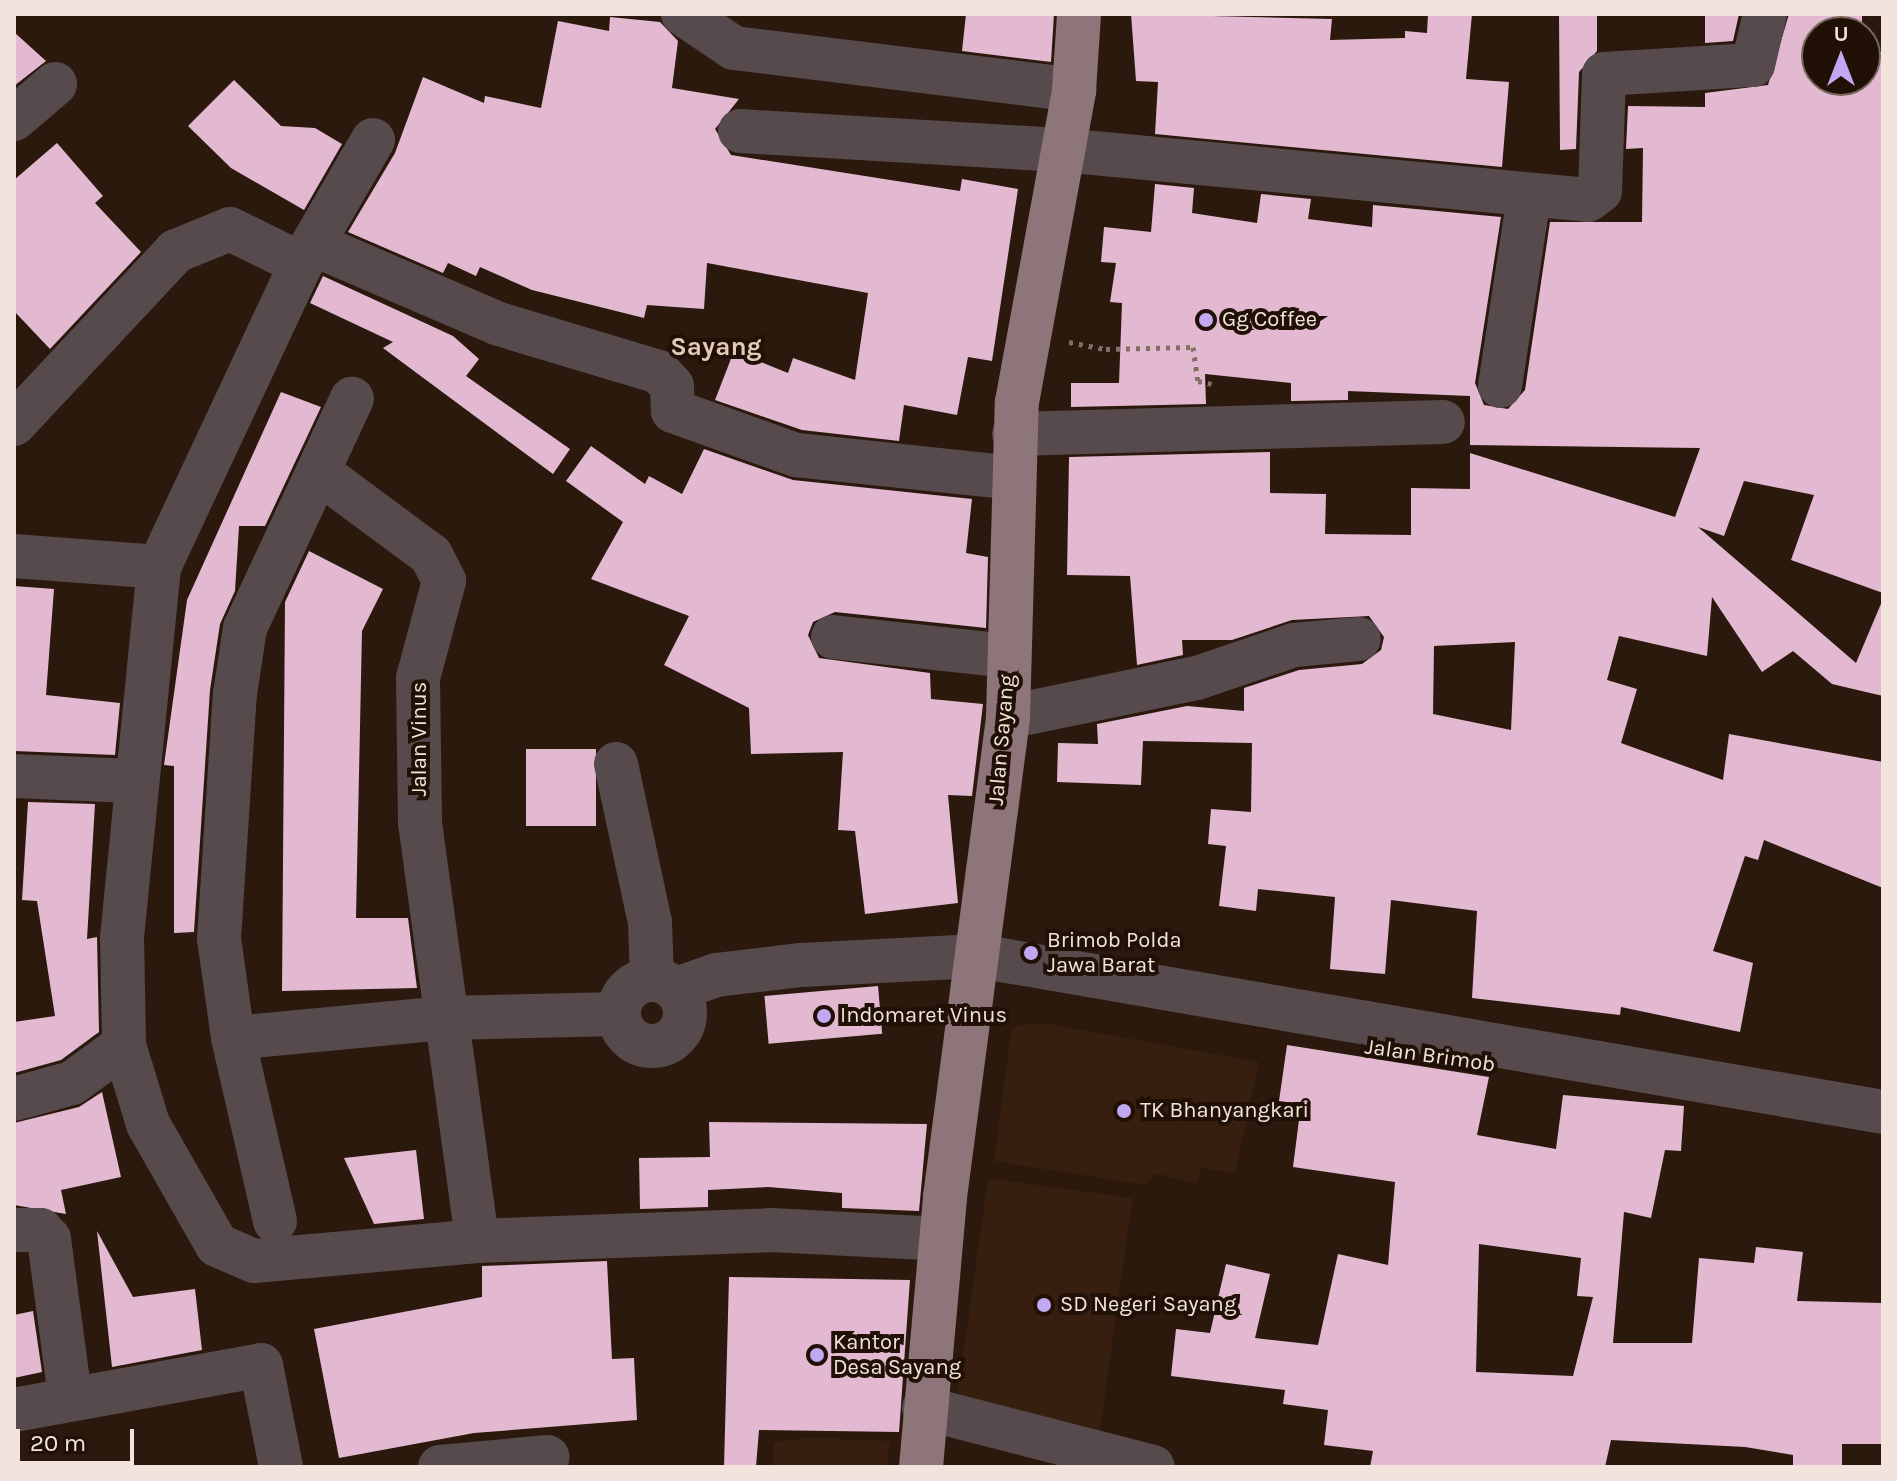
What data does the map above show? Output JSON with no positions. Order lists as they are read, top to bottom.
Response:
{
  "streets": {
    "main road": ["Jalan Sayang"],
    "street": ["Jalan Vinus", "Jalan Brimob"]
  },
  "crossings": [
    ["Jalan Sayang", "Jalan Brimob"]
  ],
  "districts": ["Sayang"],
  "places": [
    "Gg Coffee",
    "Brimob Polda Jawa Barat",
    "Indomaret Vinus",
    "TK Bhanyangkari",
    "SD Negeri Sayang",
    "Kantor Desa Sayang"
  ],
  "scale_bar": "20 m",
  "north": "top"
}
